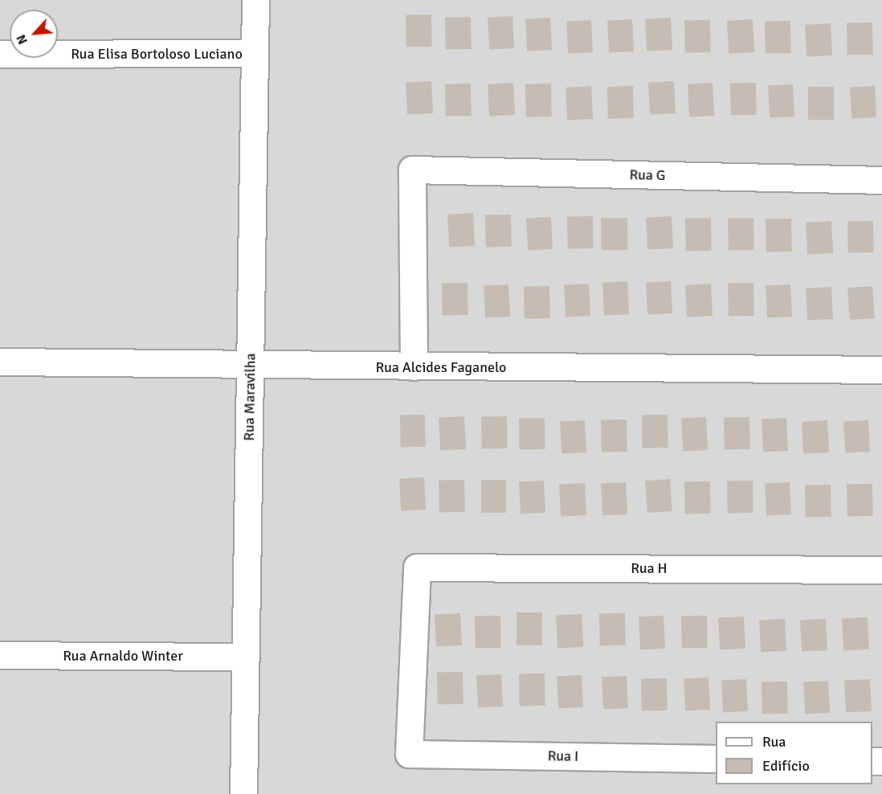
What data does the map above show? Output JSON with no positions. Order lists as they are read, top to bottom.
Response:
{
  "streets": {
    "street": [
      "Rua Elisa Bortoloso Luciano",
      "Rua G",
      "Rua Alcides Faganelo",
      "Rua Maravilha",
      "Rua H",
      "Rua Arnaldo Winter",
      "Rua I"
    ]
  },
  "crossings": [
    ["Rua Elisa Bortoloso Luciano", "Rua Maravilha"],
    ["Rua G", "Rua Alcides Faganelo"],
    ["Rua Alcides Faganelo", "Rua Maravilha"],
    ["Rua Maravilha", "Rua Arnaldo Winter"],
    ["Rua H", "Rua I"]
  ],
  "legend": ["Rua", "Edifício"],
  "north": "bottom left"
}
